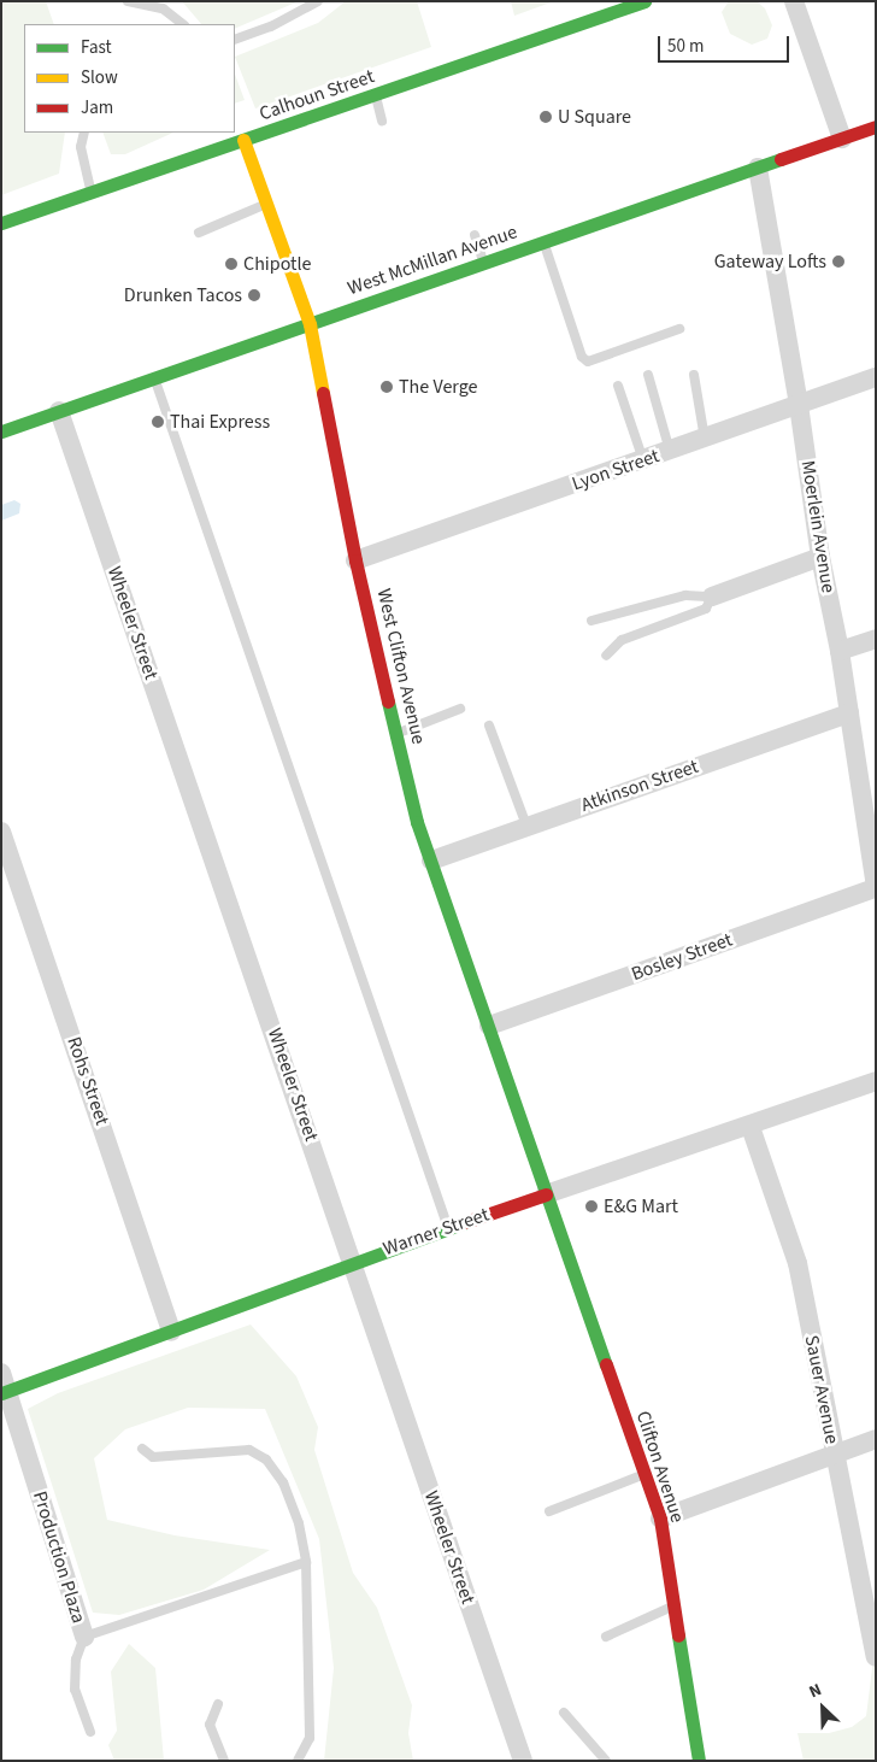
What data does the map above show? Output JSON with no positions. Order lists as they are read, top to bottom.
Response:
{
  "streets": {
    "main road": [
      "Calhoun Street",
      "West McMillan Avenue",
      "West Clifton Avenue",
      "Warner Street",
      "Clifton Avenue"
    ],
    "street": [
      "Lyon Street",
      "Moerlein Avenue",
      "Wheeler Street",
      "Atkinson Street",
      "Bosley Street",
      "Rohs Street",
      "Sauer Avenue",
      "Production Plaza"
    ]
  },
  "crossings": [
    ["Calhoun Street", "West Clifton Avenue"],
    ["West McMillan Avenue", "Moerlein Avenue"],
    ["West McMillan Avenue", "Wheeler Street"],
    ["West McMillan Avenue", "West Clifton Avenue"],
    ["Lyon Street", "Moerlein Avenue"],
    ["Lyon Street", "West Clifton Avenue"],
    ["Moerlein Avenue", "Atkinson Street"],
    ["Moerlein Avenue", "Bosley Street"],
    ["Wheeler Street", "Warner Street"],
    ["West Clifton Avenue", "Atkinson Street"],
    ["West Clifton Avenue", "Bosley Street"],
    ["West Clifton Avenue", "Warner Street"],
    ["West Clifton Avenue", "Clifton Avenue"],
    ["Rohs Street", "Warner Street"],
    ["Warner Street", "Sauer Avenue"],
    ["Warner Street", "Clifton Avenue"],
    ["Warner Street", "Production Plaza"]
  ],
  "places": [
    "U Square",
    "Gateway Lofts",
    "Chipotle",
    "Drunken Tacos",
    "The Verge",
    "Thai Express",
    "E&G Mart"
  ],
  "legend": ["Fast", "Slow", "Jam"],
  "scale_bar": "50 m",
  "north": "top left"
}
